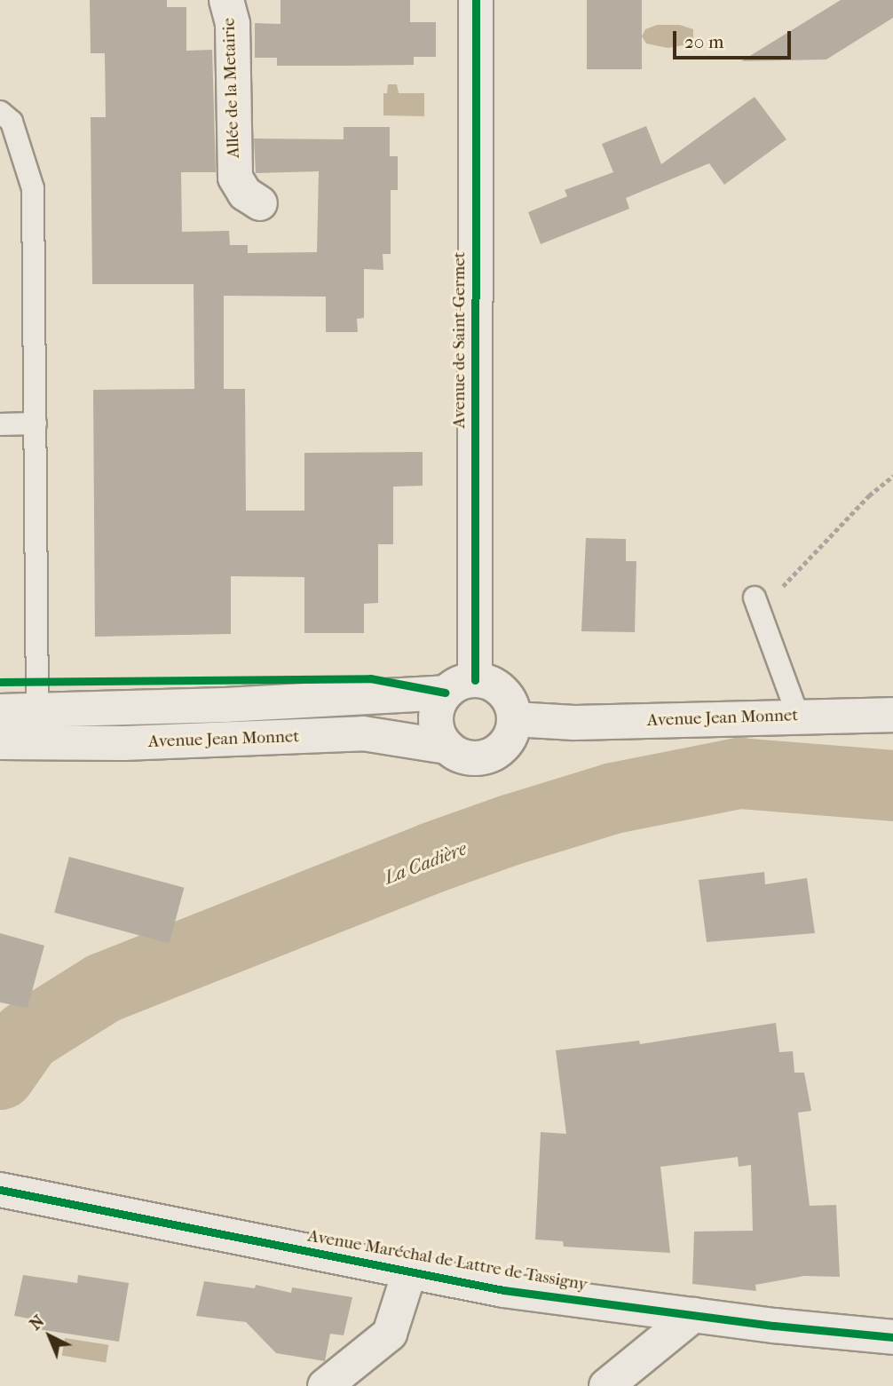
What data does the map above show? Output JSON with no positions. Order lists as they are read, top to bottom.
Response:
{
  "streets": {
    "street": [
      "Allée de la Metairie",
      "Avenue de Saint-Germet",
      "Avenue Jean Monnet",
      "Avenue Maréchal de Lattre de Tassigny"
    ]
  },
  "crossings": [
    ["Avenue de Saint-Germet", "Avenue Jean Monnet"]
  ],
  "water": ["La Cadière"],
  "scale_bar": "20 m",
  "north": "top left"
}
